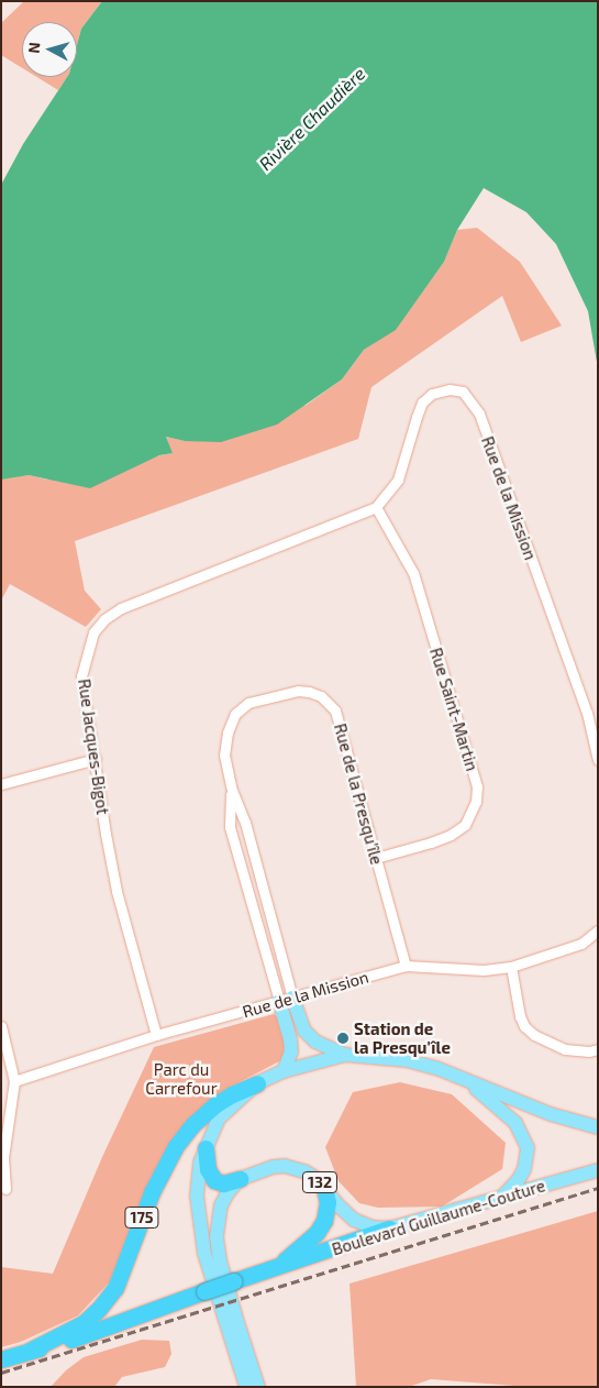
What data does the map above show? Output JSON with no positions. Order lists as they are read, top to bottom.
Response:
{
  "streets": {
    "highway": ["175", "Boulevard Guillaume-Couture"],
    "main road": ["132"],
    "street": [
      "Rue de la Mission",
      "Rue Saint-Martin",
      "Rue Jacques-Bigot",
      "Rue de la Presqu'île"
    ]
  },
  "crossings": [
    ["Rue de la Mission", "Rue Saint-Martin"],
    ["Rue de la Mission", "Rue Jacques-Bigot"],
    ["Rue de la Mission", "Rue de la Presqu'île"],
    ["Rue Saint-Martin", "Rue Jacques-Bigot"],
    ["Rue Saint-Martin", "Rue de la Presqu'île"],
    ["132", "Boulevard Guillaume-Couture"],
    ["175", "Boulevard Guillaume-Couture"]
  ],
  "water": ["Rivière Chaudière"],
  "parks": ["Parc du Carrefour"],
  "places": ["Station de la Presqu'île"],
  "north": "left"
}
